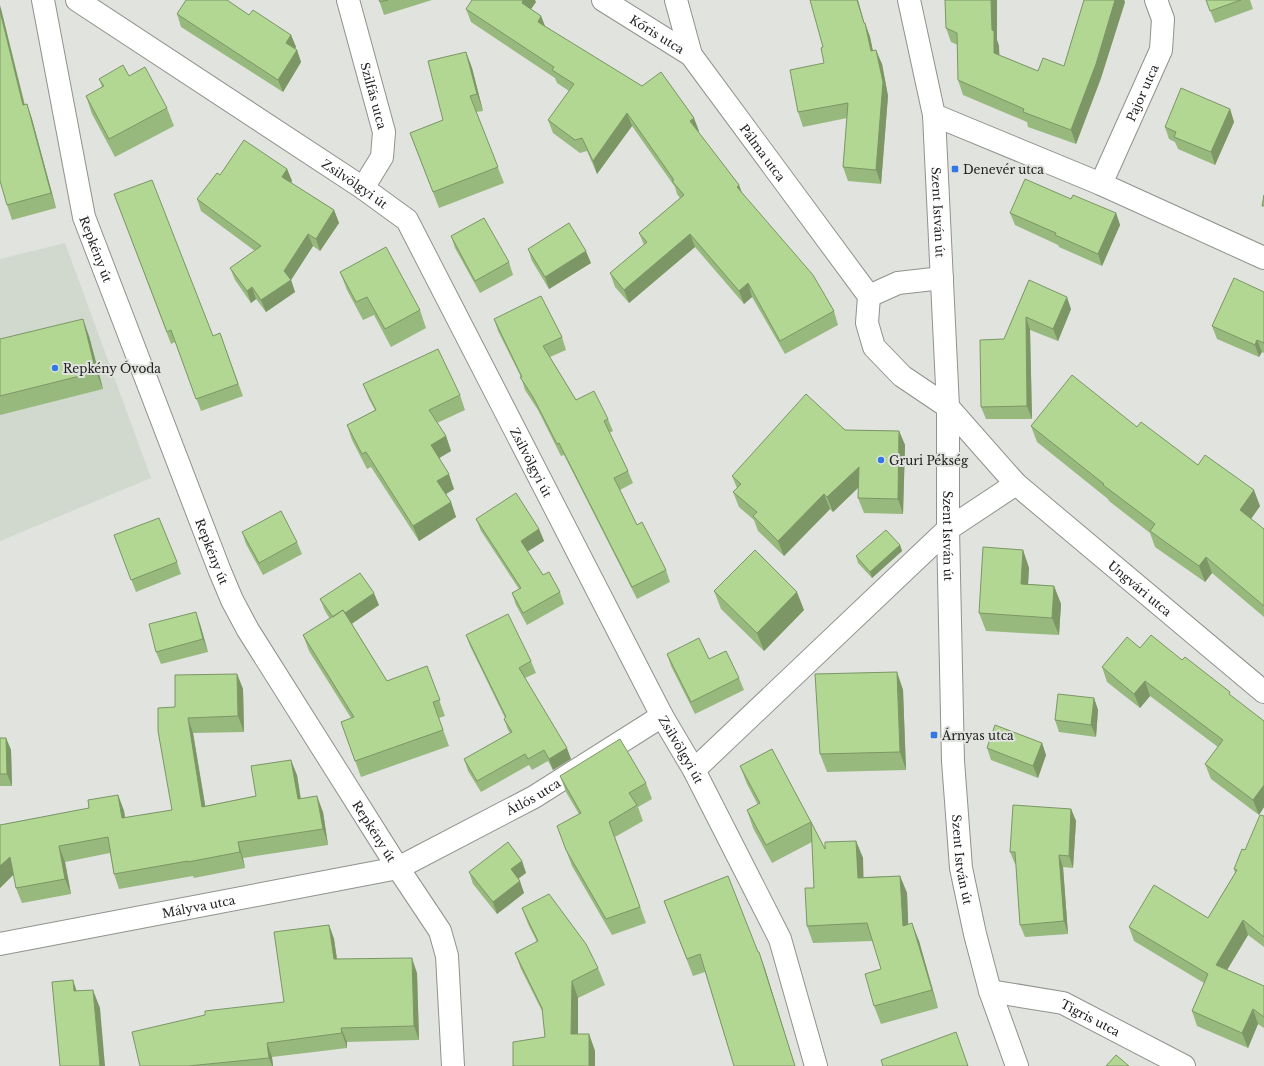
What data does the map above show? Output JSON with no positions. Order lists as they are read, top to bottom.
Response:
{
  "streets": {
    "street": [
      "Kőris utca",
      "Pajor utca",
      "Szilfás utca",
      "Pálma utca",
      "Zsilvölgyi út",
      "Szent István út",
      "Repkény út",
      "Ungvári utca",
      "Átlós utca",
      "Mályva utca",
      "Tigris utca"
    ]
  },
  "crossings": [
    ["Kőris utca", "Pálma utca"],
    ["Szilfás utca", "Zsilvölgyi út"],
    ["Zsilvölgyi út", "Átlós utca"],
    ["Szent István út", "Ungvári utca"],
    ["Szent István út", "Tigris utca"],
    ["Repkény út", "Átlós utca"],
    ["Repkény út", "Mályva utca"],
    ["Átlós utca", "Mályva utca"]
  ],
  "places": {
    "transit": ["Denevér utca", "Árnyas utca"],
    "other": ["Repkény Óvoda", "Gruri Pékség"]
  }
}
